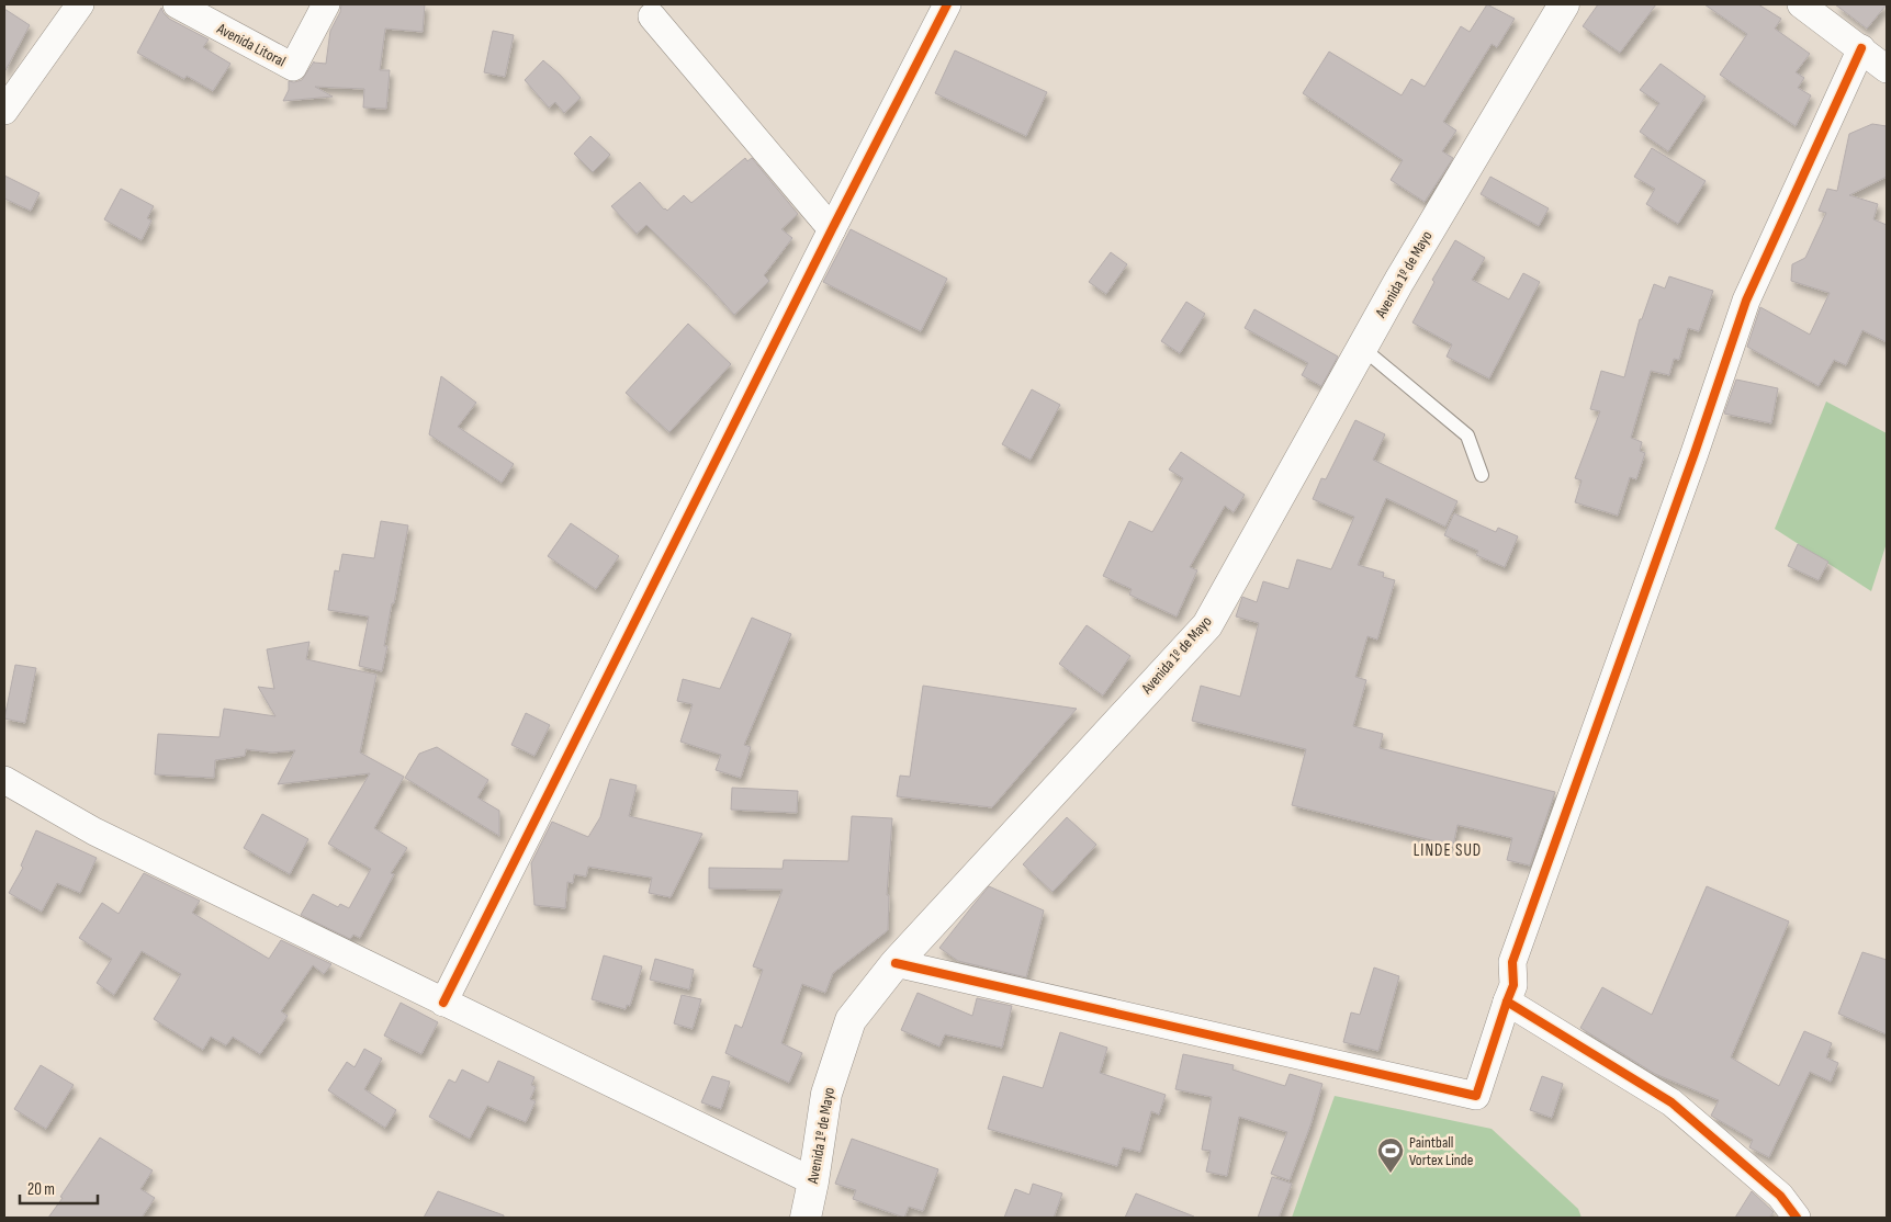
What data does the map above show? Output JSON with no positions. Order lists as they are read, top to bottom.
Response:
{
  "streets": {
    "main road": ["Avenida 1º de Mayo"],
    "street": ["Avenida Litoral"]
  },
  "districts": ["LINDE SUD"],
  "places": {
    "sports": ["Paintball Vortex Linde"]
  },
  "scale_bar": "20 m"
}
